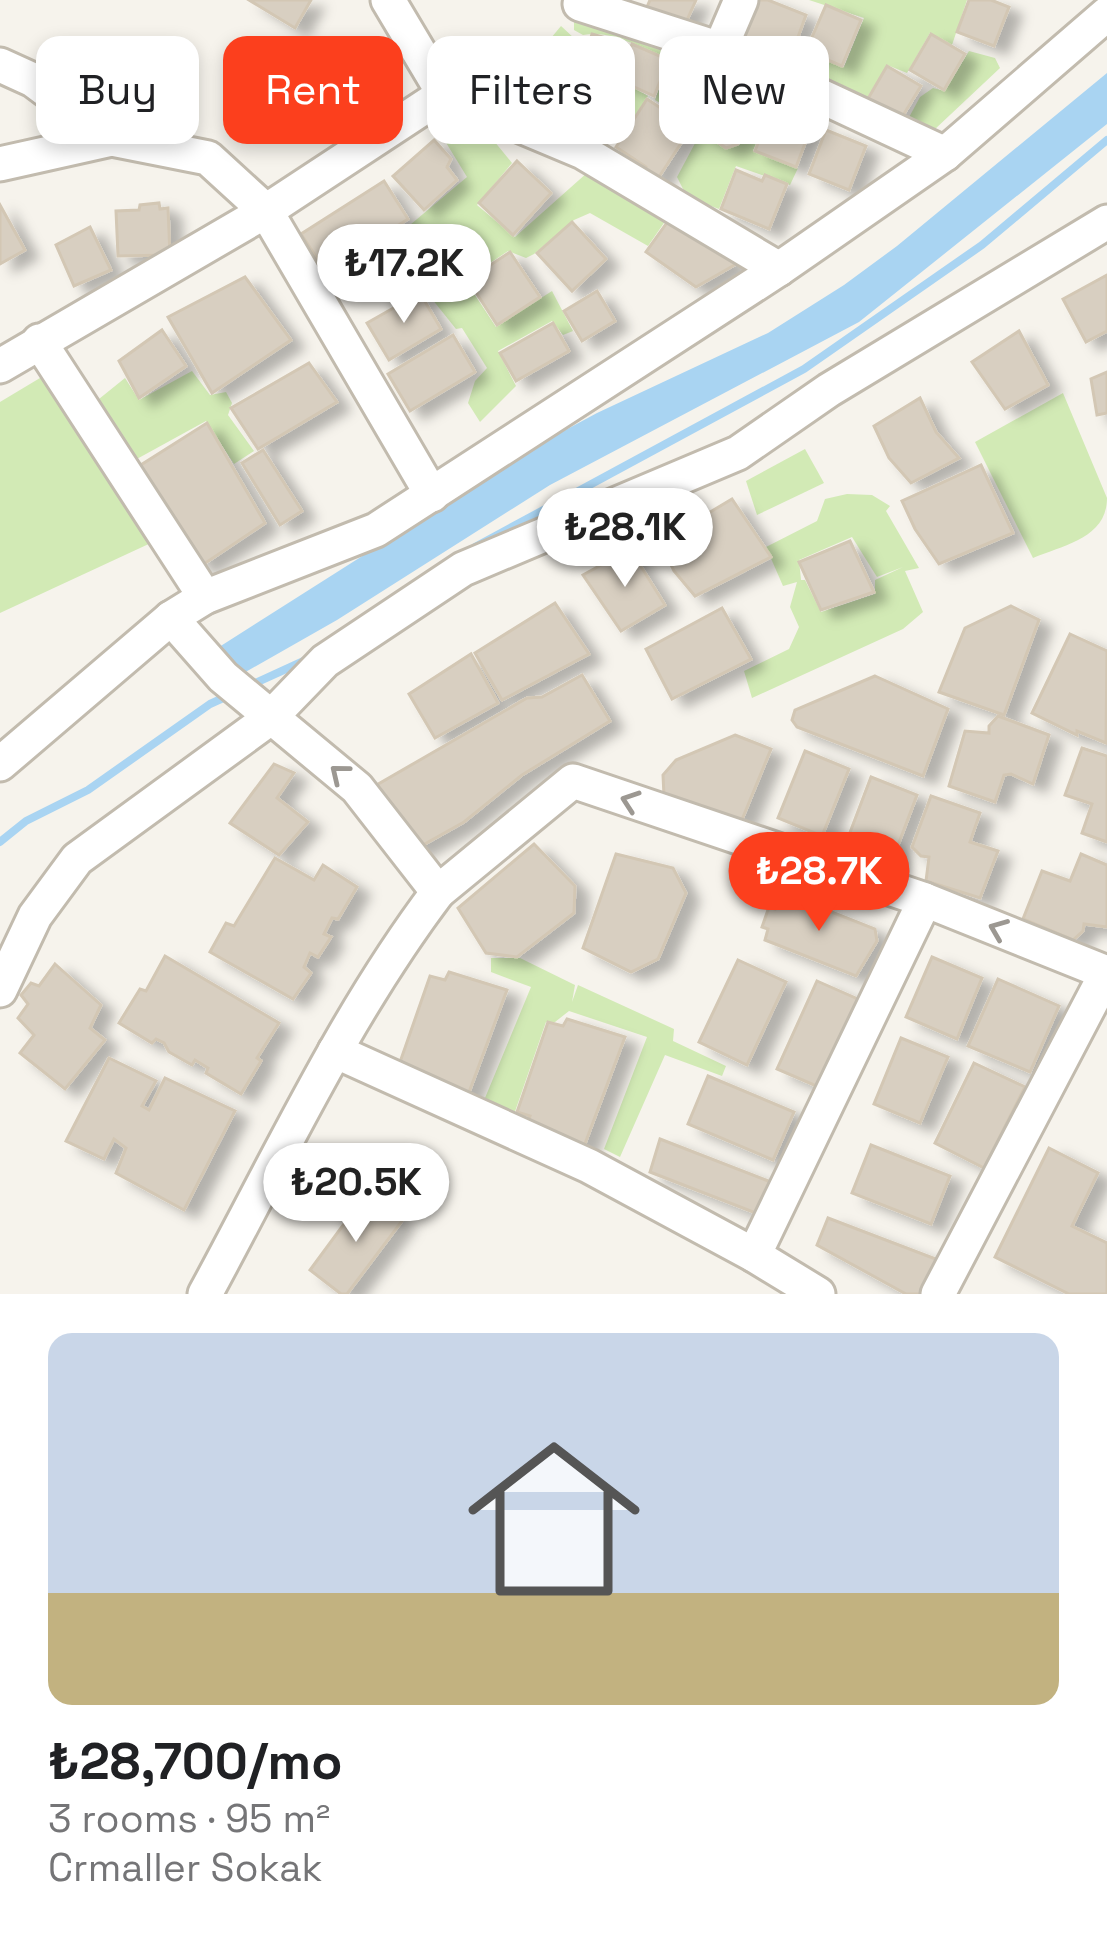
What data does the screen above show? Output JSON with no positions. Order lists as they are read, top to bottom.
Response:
{
  "page": {
    "chip": [
      "Buy",
      "Rent",
      "Filters",
      "New"
    ],
    "price": [
      "₺17.2K",
      "₺28.1K",
      "₺28.7K",
      "₺20.5K"
    ],
    "list": [
      {
        "name": "₺28,700/mo",
        "note": "3 rooms · 95 m² · Crmaller Sokak"
      }
    ]
  }
}
